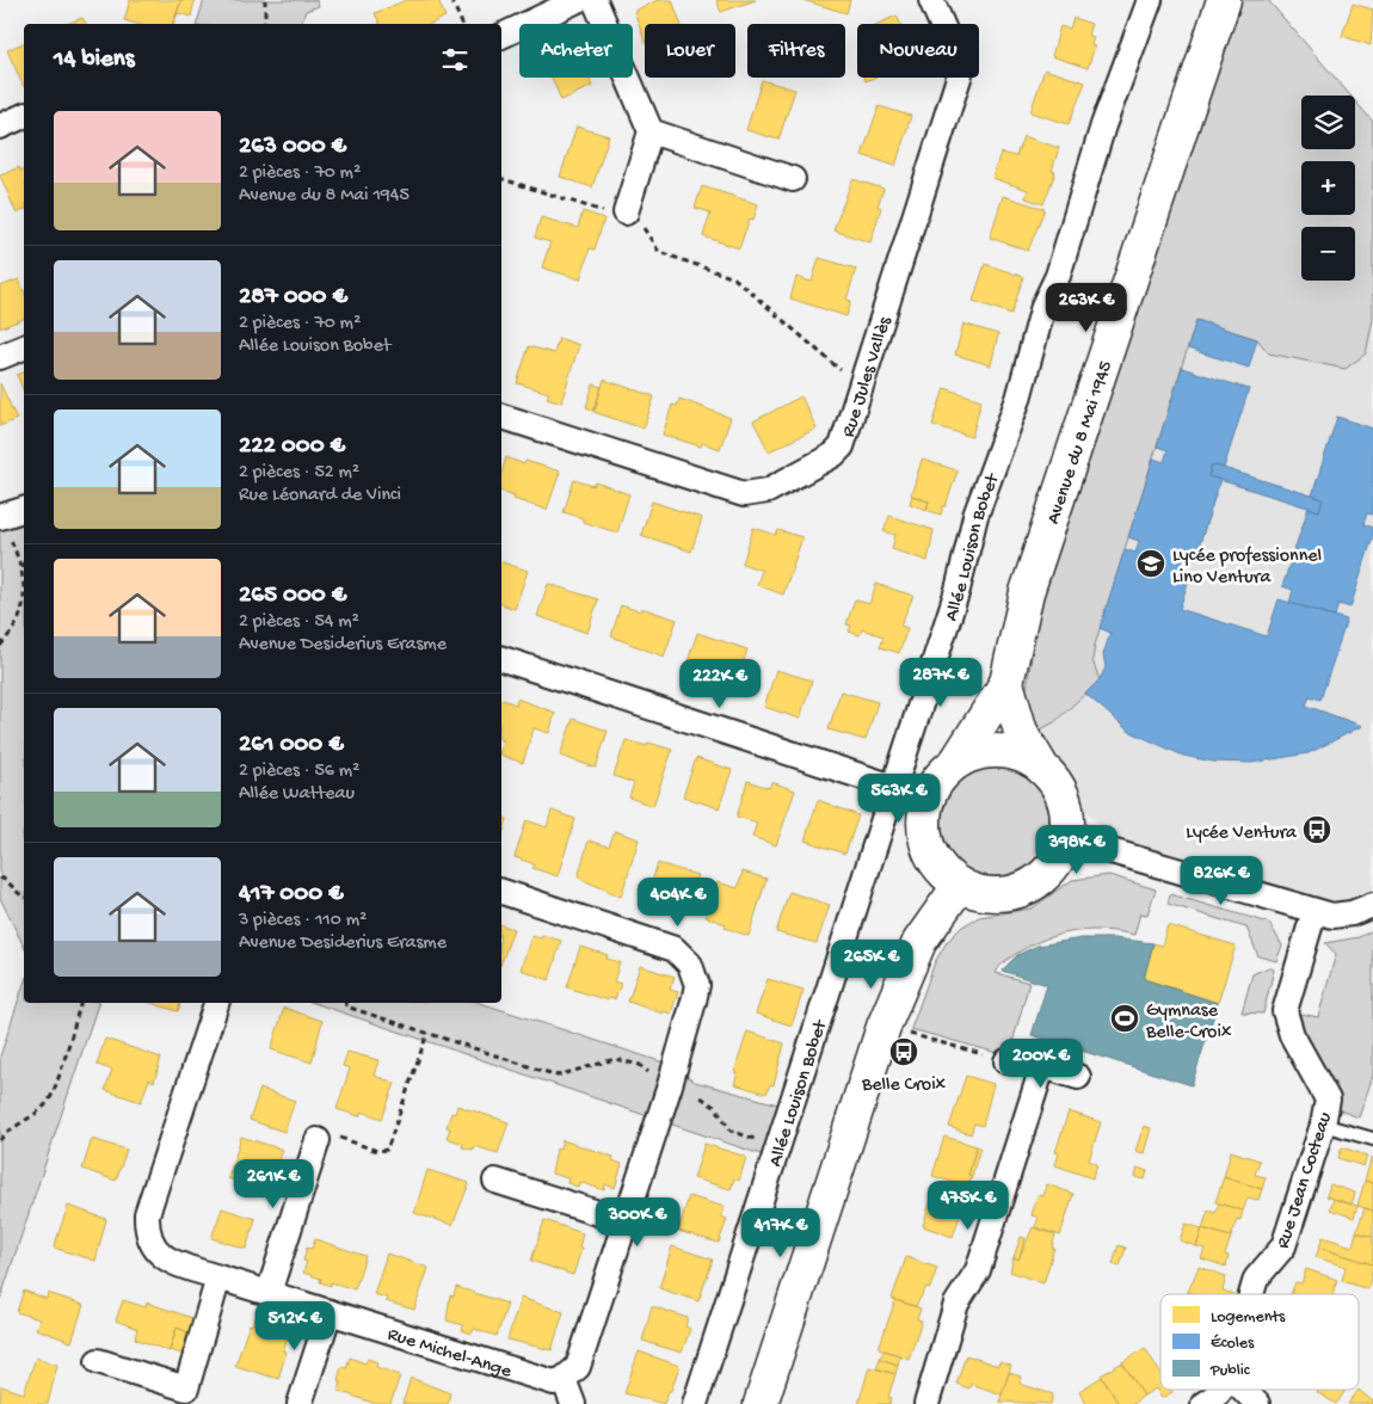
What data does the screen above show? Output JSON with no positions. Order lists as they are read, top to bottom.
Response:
{
  "streets": {
    "main road": ["Avenue du 8 Mai 1945"],
    "street": [
      "Rue Jules Vallès",
      "Allée Louison Bobet",
      "Rue Jean Cocteau",
      "Rue Michel-Ange"
    ]
  },
  "places": {
    "school or university": ["Lycée professionnel Lino Ventura"],
    "bus stop": ["Lycée Ventura", "Belle Croix"],
    "sports": ["Gymnase Belle-Croix"]
  },
  "legend": ["Logements", "Écoles", "Public"],
  "page": {
    "chip": [
      "Acheter",
      "Louer",
      "Filtres",
      "Nouveau"
    ],
    "heading": "14 biens",
    "map_buttons": ["+", "−"],
    "list": [
      {
        "name": "263 000 €",
        "note": "2 pièces · 70 m² · Avenue du 8 Mai 1945"
      },
      {
        "name": "287 000 €",
        "note": "2 pièces · 70 m² · Allée Louison Bobet"
      },
      {
        "name": "222 000 €",
        "note": "2 pièces · 52 m² · Rue Léonard de Vinci"
      },
      {
        "name": "265 000 €",
        "note": "2 pièces · 54 m² · Avenue Desiderius Erasme"
      },
      {
        "name": "261 000 €",
        "note": "2 pièces · 56 m² · Allée Watteau"
      },
      {
        "name": "417 000 €",
        "note": "3 pièces · 110 m² · Avenue Desiderius Erasme"
      }
    ],
    "price": [
      "263K €",
      "287K €",
      "222K €",
      "563K €",
      "398K €",
      "826K €",
      "404K €",
      "265K €",
      "200K €",
      "261K €",
      "475K €",
      "300K €",
      "417K €",
      "512K €"
    ]
  }
}
